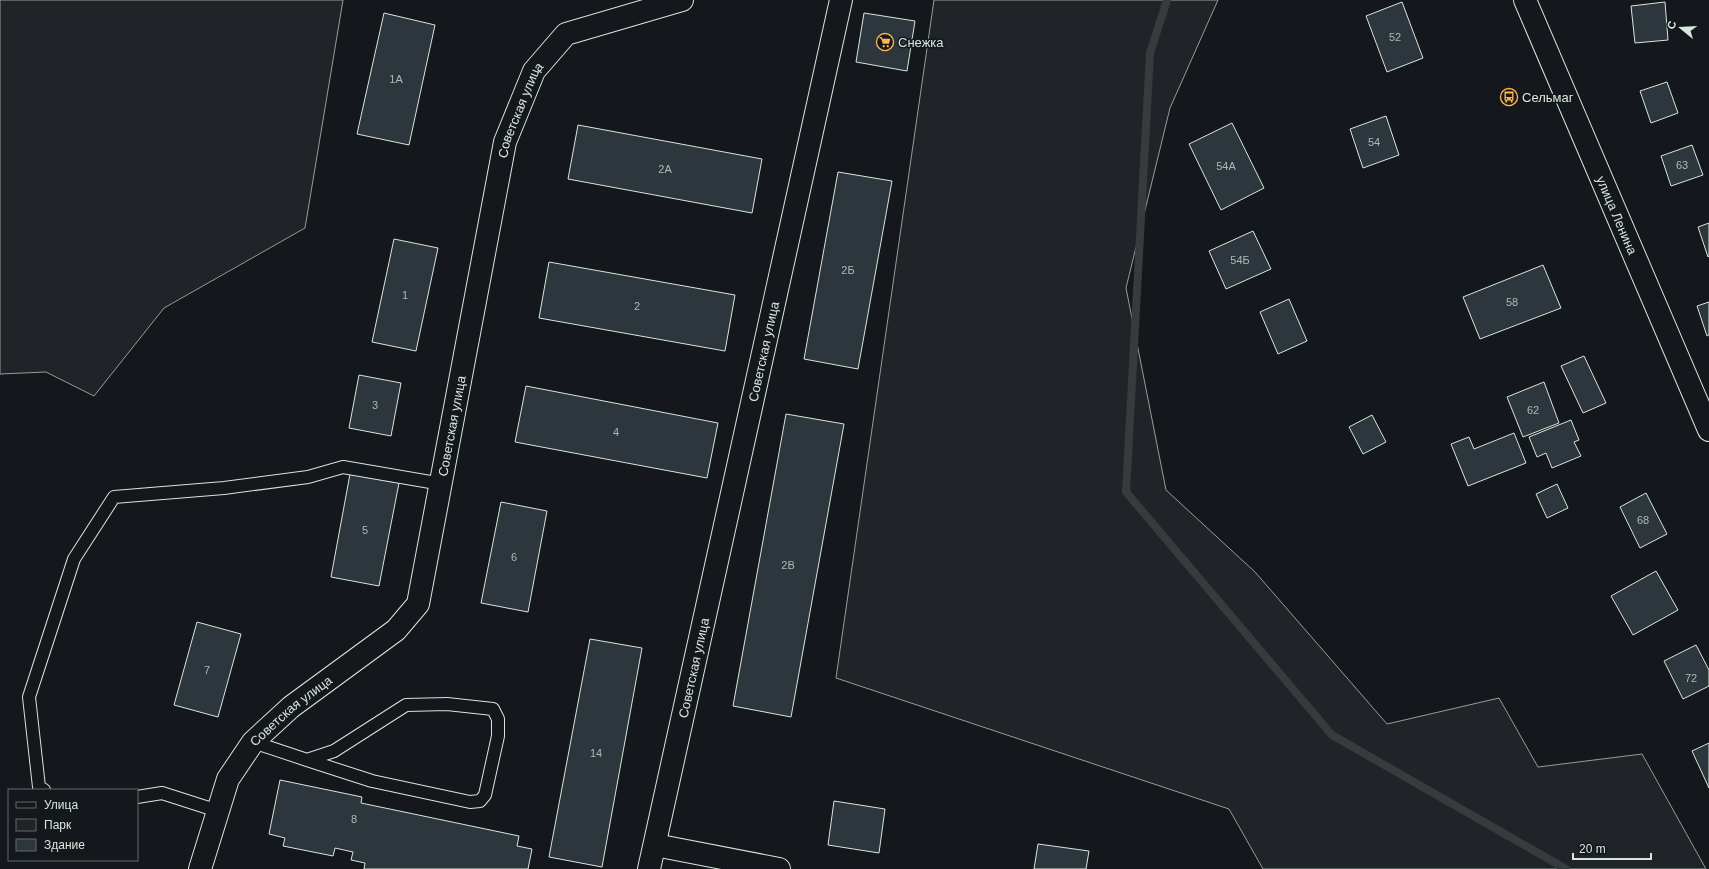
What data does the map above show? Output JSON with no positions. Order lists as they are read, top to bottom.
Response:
{
  "streets": {
    "street": ["Советская улица", "улица Ленина"]
  },
  "places": {
    "supermarket": ["Снежка"],
    "bus stop": ["Сельмаг"]
  },
  "house_numbers": [
    "52",
    "1А",
    "54",
    "63",
    "54А",
    "2А",
    "54Б",
    "2Б",
    "1",
    "58",
    "2",
    "3",
    "62",
    "4",
    "68",
    "5",
    "6",
    "2В",
    "7",
    "72",
    "14",
    "8"
  ],
  "legend": ["Улица", "Парк", "Здание"],
  "scale_bar": "20 m",
  "north": "left"
}
